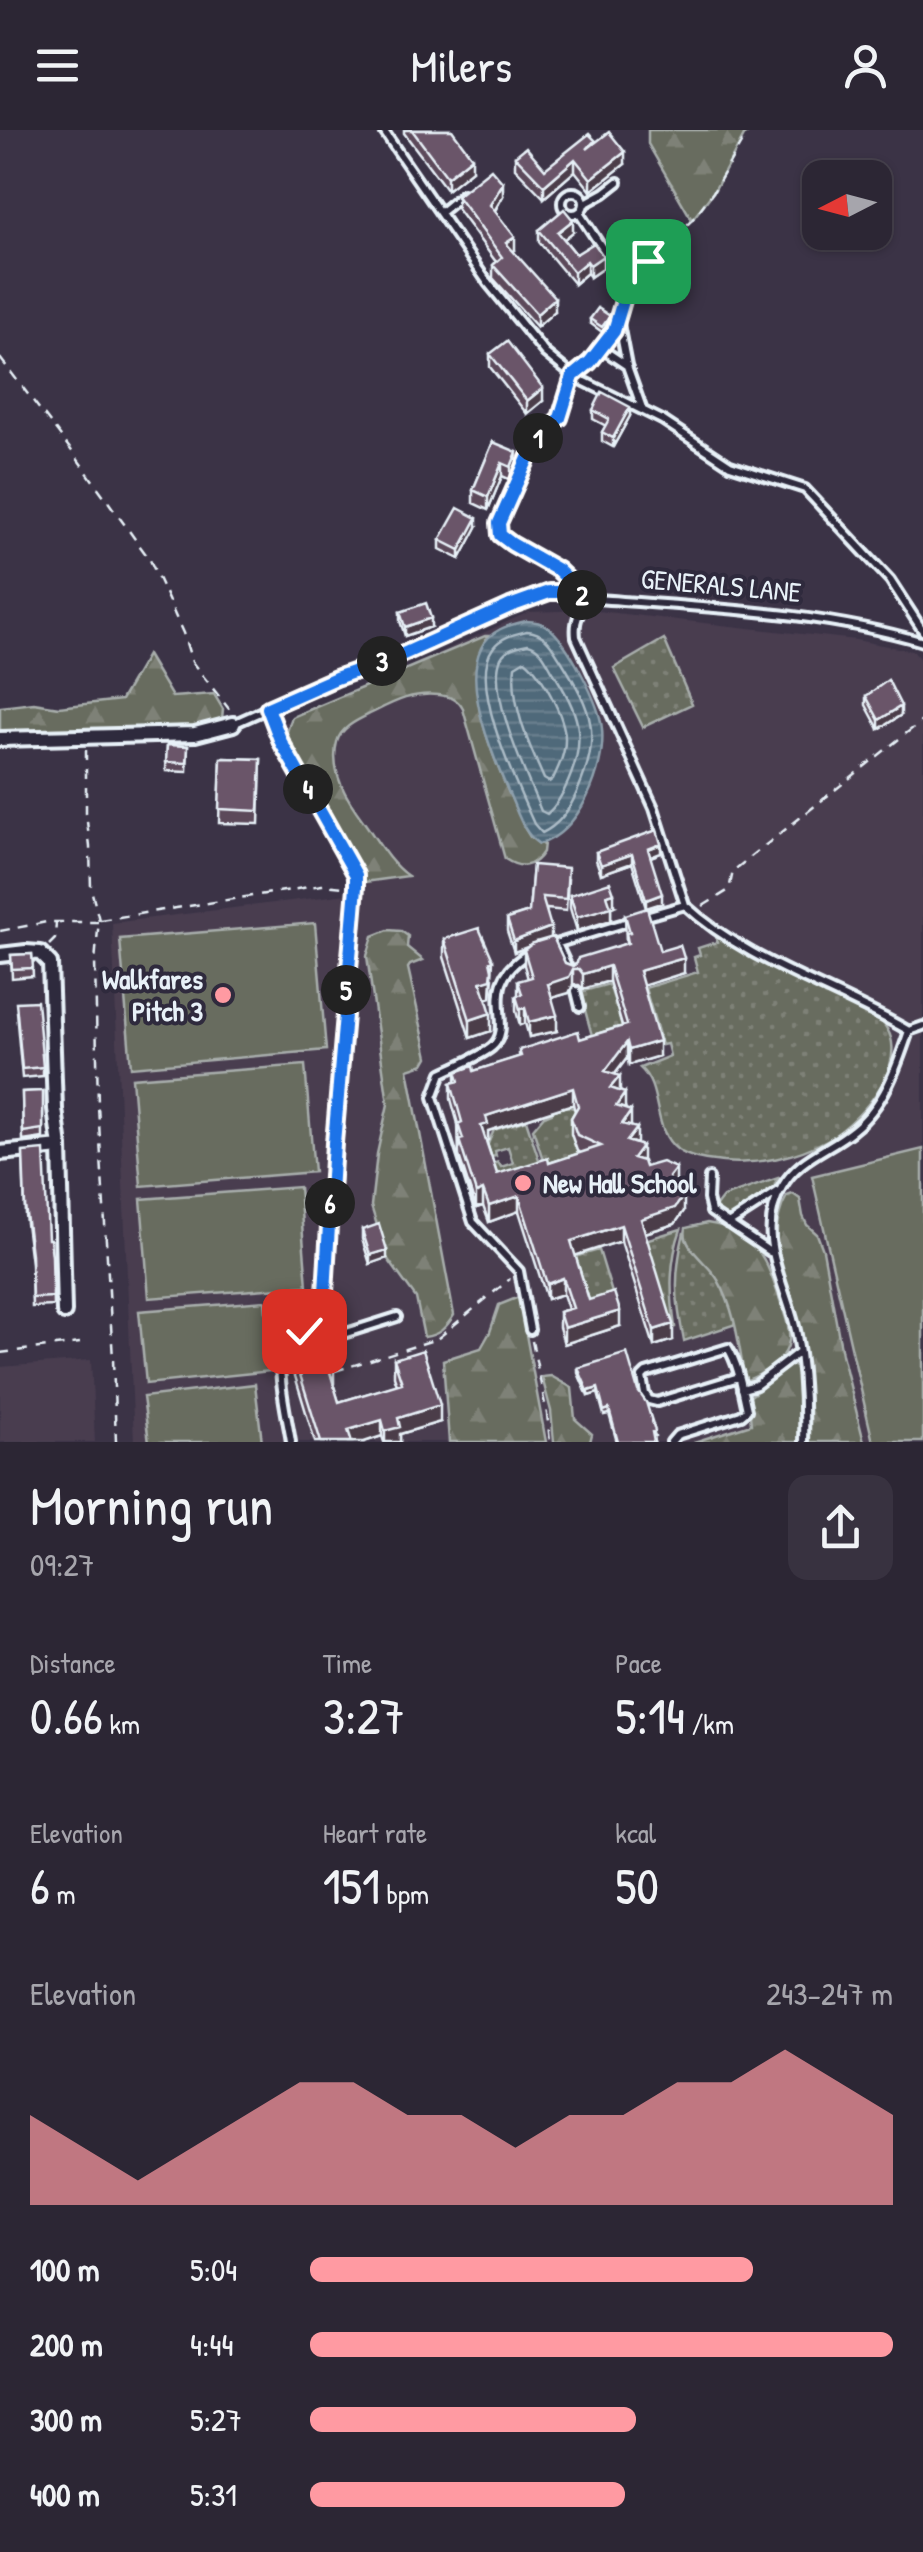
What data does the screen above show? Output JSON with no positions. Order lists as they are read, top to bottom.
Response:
{
  "streets": {
    "street": ["GENERALS LANE"]
  },
  "places": ["Walkfares Pitch 3", "New Hall School"],
  "north": "left",
  "page": {
    "header": "Milers",
    "pins": [
      "1",
      "2",
      "3",
      "4",
      "5",
      "6"
    ],
    "heading": ["Morning run", "09:27"],
    "stats": [
      ["Distance", "0.66 km"],
      ["Time", "3:27"],
      ["Pace", "5:14 /km"],
      ["Elevation", "6 m"],
      ["Heart rate", "151 bpm"],
      ["kcal", "50"]
    ],
    "chart": ["Elevation", "243–247 m"],
    "list": [
      {
        "name": "100 m",
        "note": "5:04"
      },
      {
        "name": "200 m",
        "note": "4:44"
      },
      {
        "name": "300 m",
        "note": "5:27"
      },
      {
        "name": "400 m",
        "note": "5:31"
      }
    ]
  }
}
